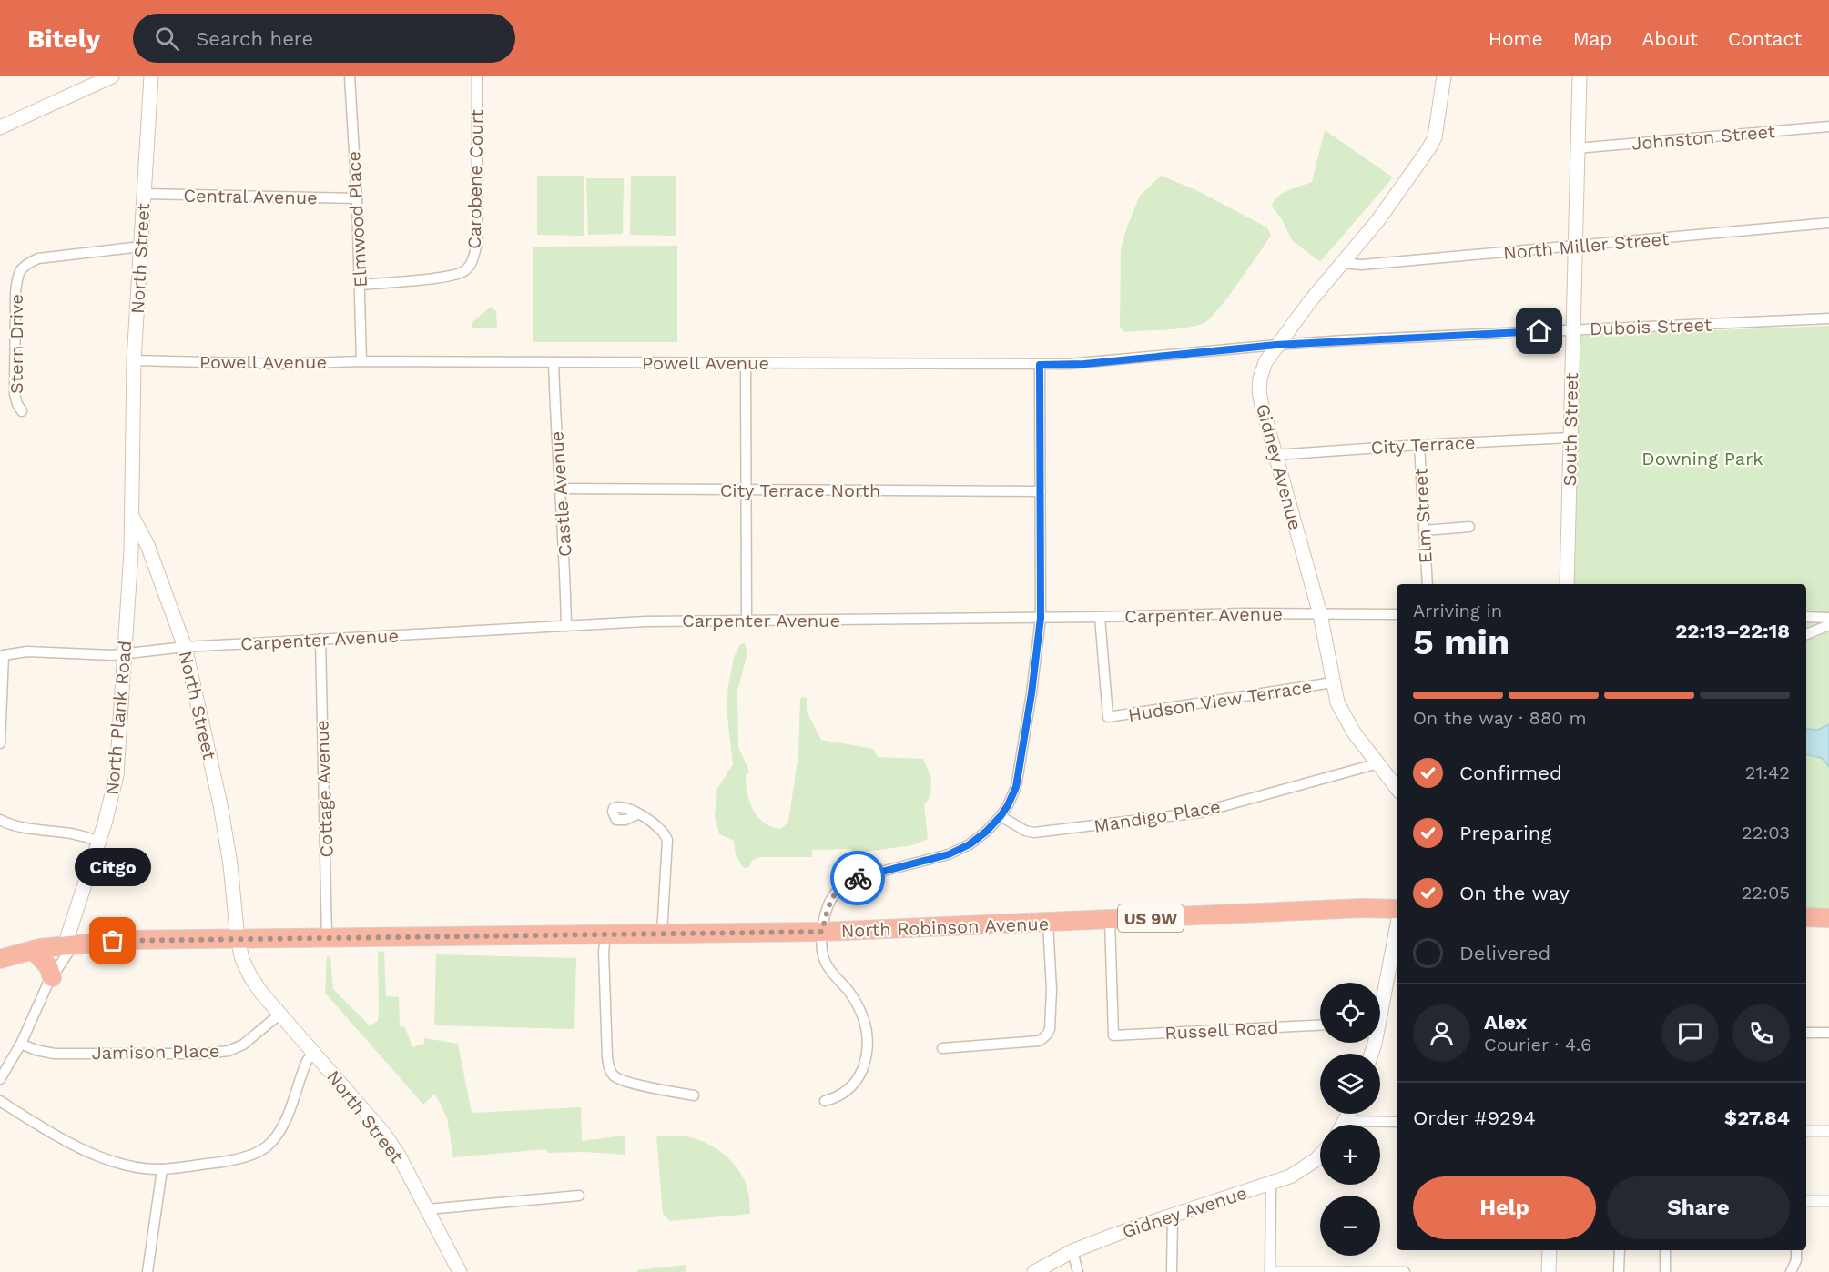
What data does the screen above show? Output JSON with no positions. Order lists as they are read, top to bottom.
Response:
{
  "streets": {
    "highway": ["US 9W", "North Robinson Avenue"],
    "street": [
      "Johnston Street",
      "Carobene Court",
      "Central Avenue",
      "Elmwood Place",
      "North Miller Street",
      "North Street",
      "Dubois Street",
      "Stern Drive",
      "Powell Avenue",
      "South Street",
      "City Terrace",
      "Gidney Avenue",
      "City Terrace North",
      "Castle Avenue",
      "Elm Street",
      "Carpenter Avenue",
      "Hudson View Terrace",
      "North Plank Road",
      "Cottage Avenue",
      "Mandigo Place",
      "Russell Road",
      "Jamison Place"
    ]
  },
  "crossings": [
    ["Johnston Street", "South Street"],
    ["Carobene Court", "Elmwood Place"],
    ["Central Avenue", "Elmwood Place"],
    ["Central Avenue", "North Street"],
    ["Elmwood Place", "Powell Avenue"],
    ["North Miller Street", "South Street"],
    ["North Miller Street", "Gidney Avenue"],
    ["North Street", "Stern Drive"],
    ["North Street", "Powell Avenue"],
    ["North Street", "Carpenter Avenue"],
    ["North Street", "North Plank Road"],
    ["North Street", "North Robinson Avenue"],
    ["North Street", "Jamison Place"],
    ["Dubois Street", "Powell Avenue"],
    ["Dubois Street", "South Street"],
    ["Dubois Street", "Gidney Avenue"],
    ["Powell Avenue", "Gidney Avenue"],
    ["Powell Avenue", "Castle Avenue"],
    ["South Street", "City Terrace"],
    ["City Terrace", "Gidney Avenue"],
    ["City Terrace", "Elm Street"],
    ["Gidney Avenue", "Carpenter Avenue"],
    ["Gidney Avenue", "Hudson View Terrace"],
    ["Gidney Avenue", "Mandigo Place"],
    ["City Terrace North", "Castle Avenue"],
    ["Castle Avenue", "Carpenter Avenue"],
    ["Carpenter Avenue", "Hudson View Terrace"],
    ["Carpenter Avenue", "North Plank Road"],
    ["Carpenter Avenue", "Cottage Avenue"],
    ["North Plank Road", "North Robinson Avenue"],
    ["North Plank Road", "Jamison Place"],
    ["Cottage Avenue", "North Robinson Avenue"],
    ["North Robinson Avenue", "Russell Road"]
  ],
  "parks": ["Downing Park"],
  "places": ["Citgo"],
  "page": {
    "header": "Bitely",
    "search": "Search here",
    "nav": [
      "Home",
      "Map",
      "About",
      "Contact"
    ],
    "heading": ["5 min", "Arriving in", "22:13–22:18"],
    "panel": [
      "Alex",
      "Courier · 4.6",
      "Order #9294",
      "$27.84"
    ],
    "bar": "On the way · 880 m",
    "list": [
      ["Confirmed", "21:42"],
      ["Preparing", "22:03"],
      ["On the way", "22:05"],
      "Delivered"
    ],
    "bubble": "Citgo",
    "map_buttons": ["+", "−"],
    "buttons": ["Help", "Share"]
  }
}
